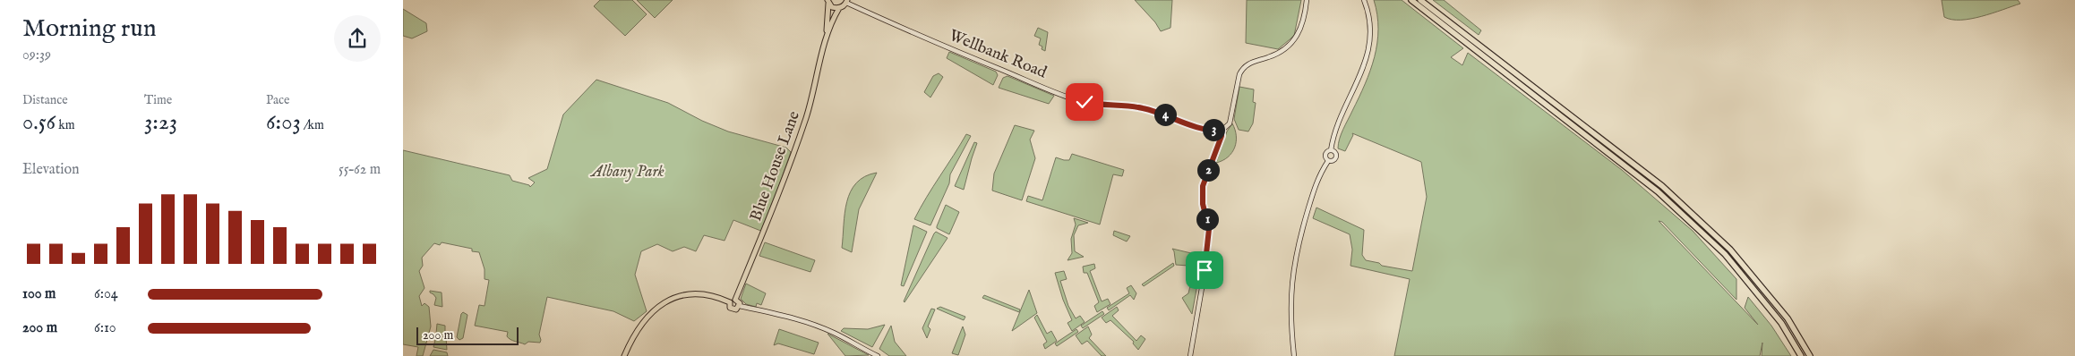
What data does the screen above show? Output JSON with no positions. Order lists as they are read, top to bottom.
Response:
{
  "streets": {
    "main road": ["Blue House Lane"],
    "street": ["Wellbank Road"]
  },
  "parks": ["Albany Park"],
  "scale_bar": "200 m",
  "page": {
    "heading": ["Morning run", "09:39"],
    "stats": [
      ["Distance", "0.56 km"],
      ["Time", "3:23"],
      ["Pace", "6:03 /km"]
    ],
    "pins": [
      "4",
      "3",
      "2",
      "1"
    ],
    "chart": ["Elevation", "55–62 m"],
    "list": [
      {
        "name": "100 m",
        "note": "6:04"
      },
      {
        "name": "200 m",
        "note": "6:10"
      }
    ],
    "scale": "200 m"
  }
}
